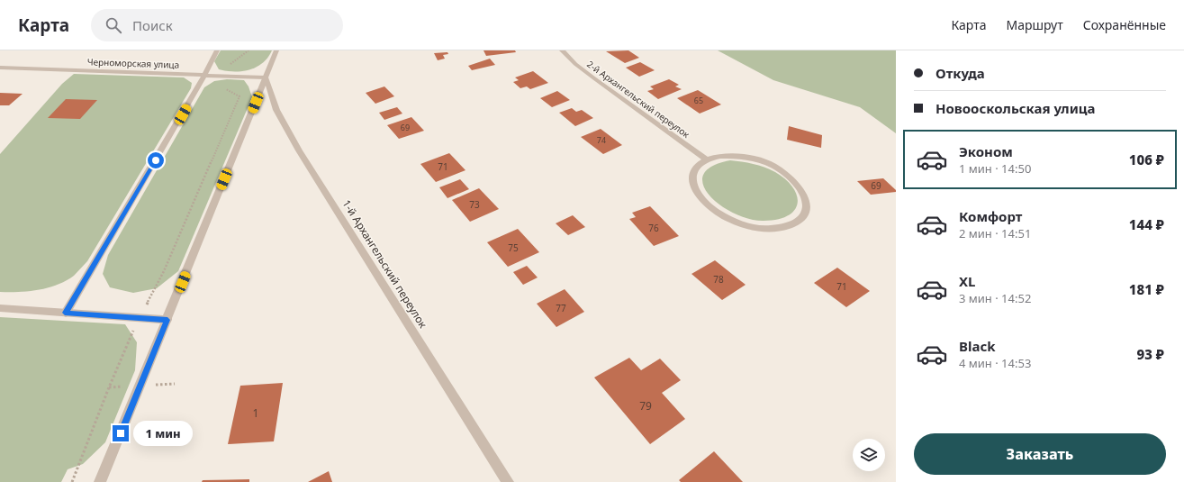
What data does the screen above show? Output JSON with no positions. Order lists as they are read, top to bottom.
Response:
{
  "streets": {
    "street": ["Черноморская улица", "2-й Архангельский переулок", "1-й Архангельский переулок"]
  },
  "crossings": [
    ["Черноморская улица", "1-й Архангельский переулок"]
  ],
  "house_numbers": [
    "65",
    "69",
    "74",
    "71",
    "69",
    "73",
    "76",
    "75",
    "78",
    "71",
    "77",
    "79",
    "1"
  ],
  "page": {
    "header": "Карта",
    "search": "Поиск",
    "nav": ["Карта", "Маршрут", "Сохранённые"],
    "banner": ["Откуда", "Новооскольская улица"],
    "list": [
      {
        "name": "Эконом",
        "note": "1 мин · 14:50",
        "value": "106 ₽"
      },
      {
        "name": "Комфорт",
        "note": "2 мин · 14:51",
        "value": "144 ₽"
      },
      {
        "name": "XL",
        "note": "3 мин · 14:52",
        "value": "181 ₽"
      },
      {
        "name": "Black",
        "note": "4 мин · 14:53",
        "value": "93 ₽"
      }
    ],
    "bubble": "1 мин",
    "buttons": "Заказать"
  }
}
